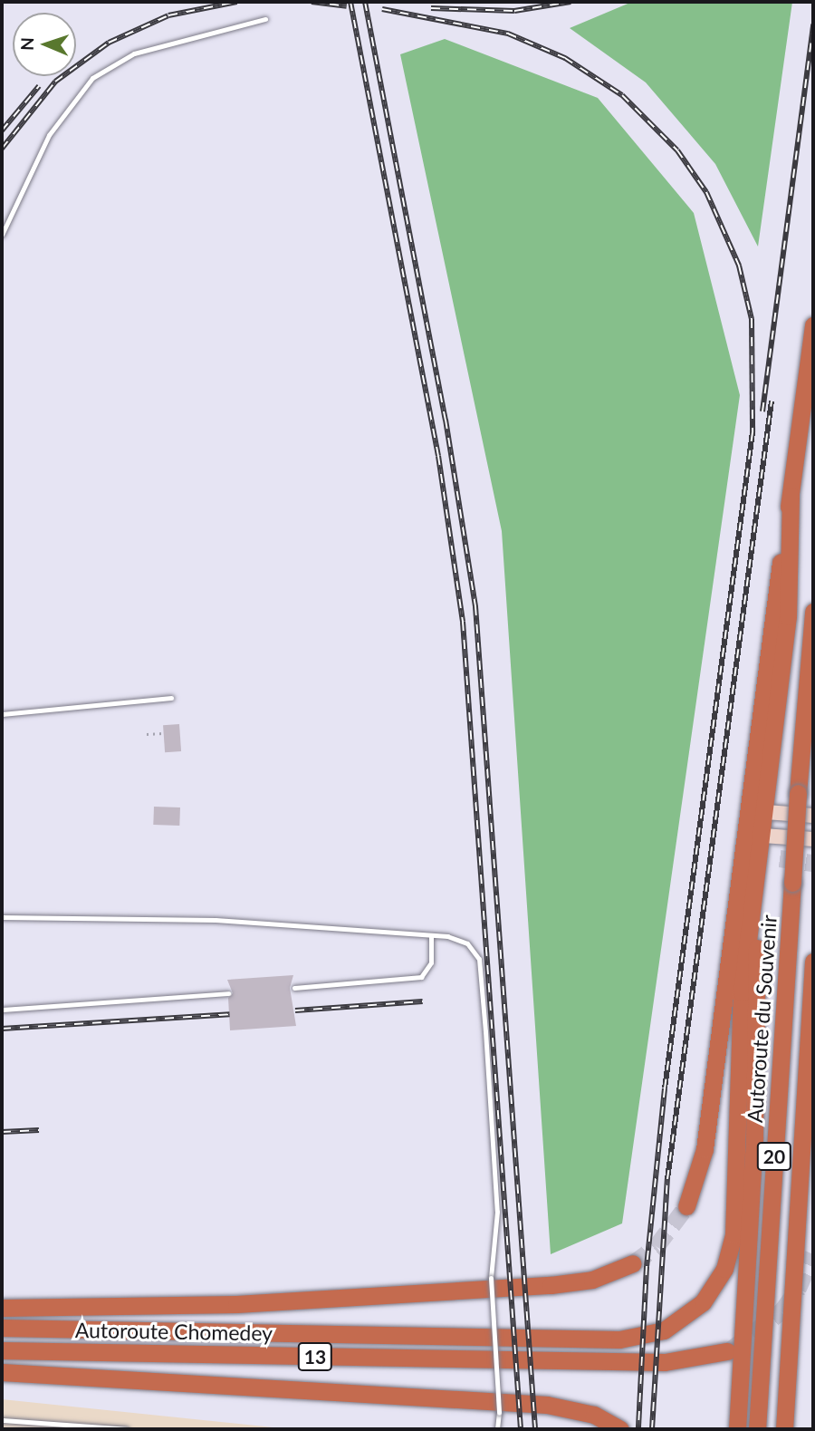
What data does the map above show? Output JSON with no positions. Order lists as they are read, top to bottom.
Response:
{
  "streets": {
    "highway": [
      "Autoroute du Souvenir",
      "20",
      "Autoroute Chomedey",
      "13"
    ]
  },
  "north": "left"
}
